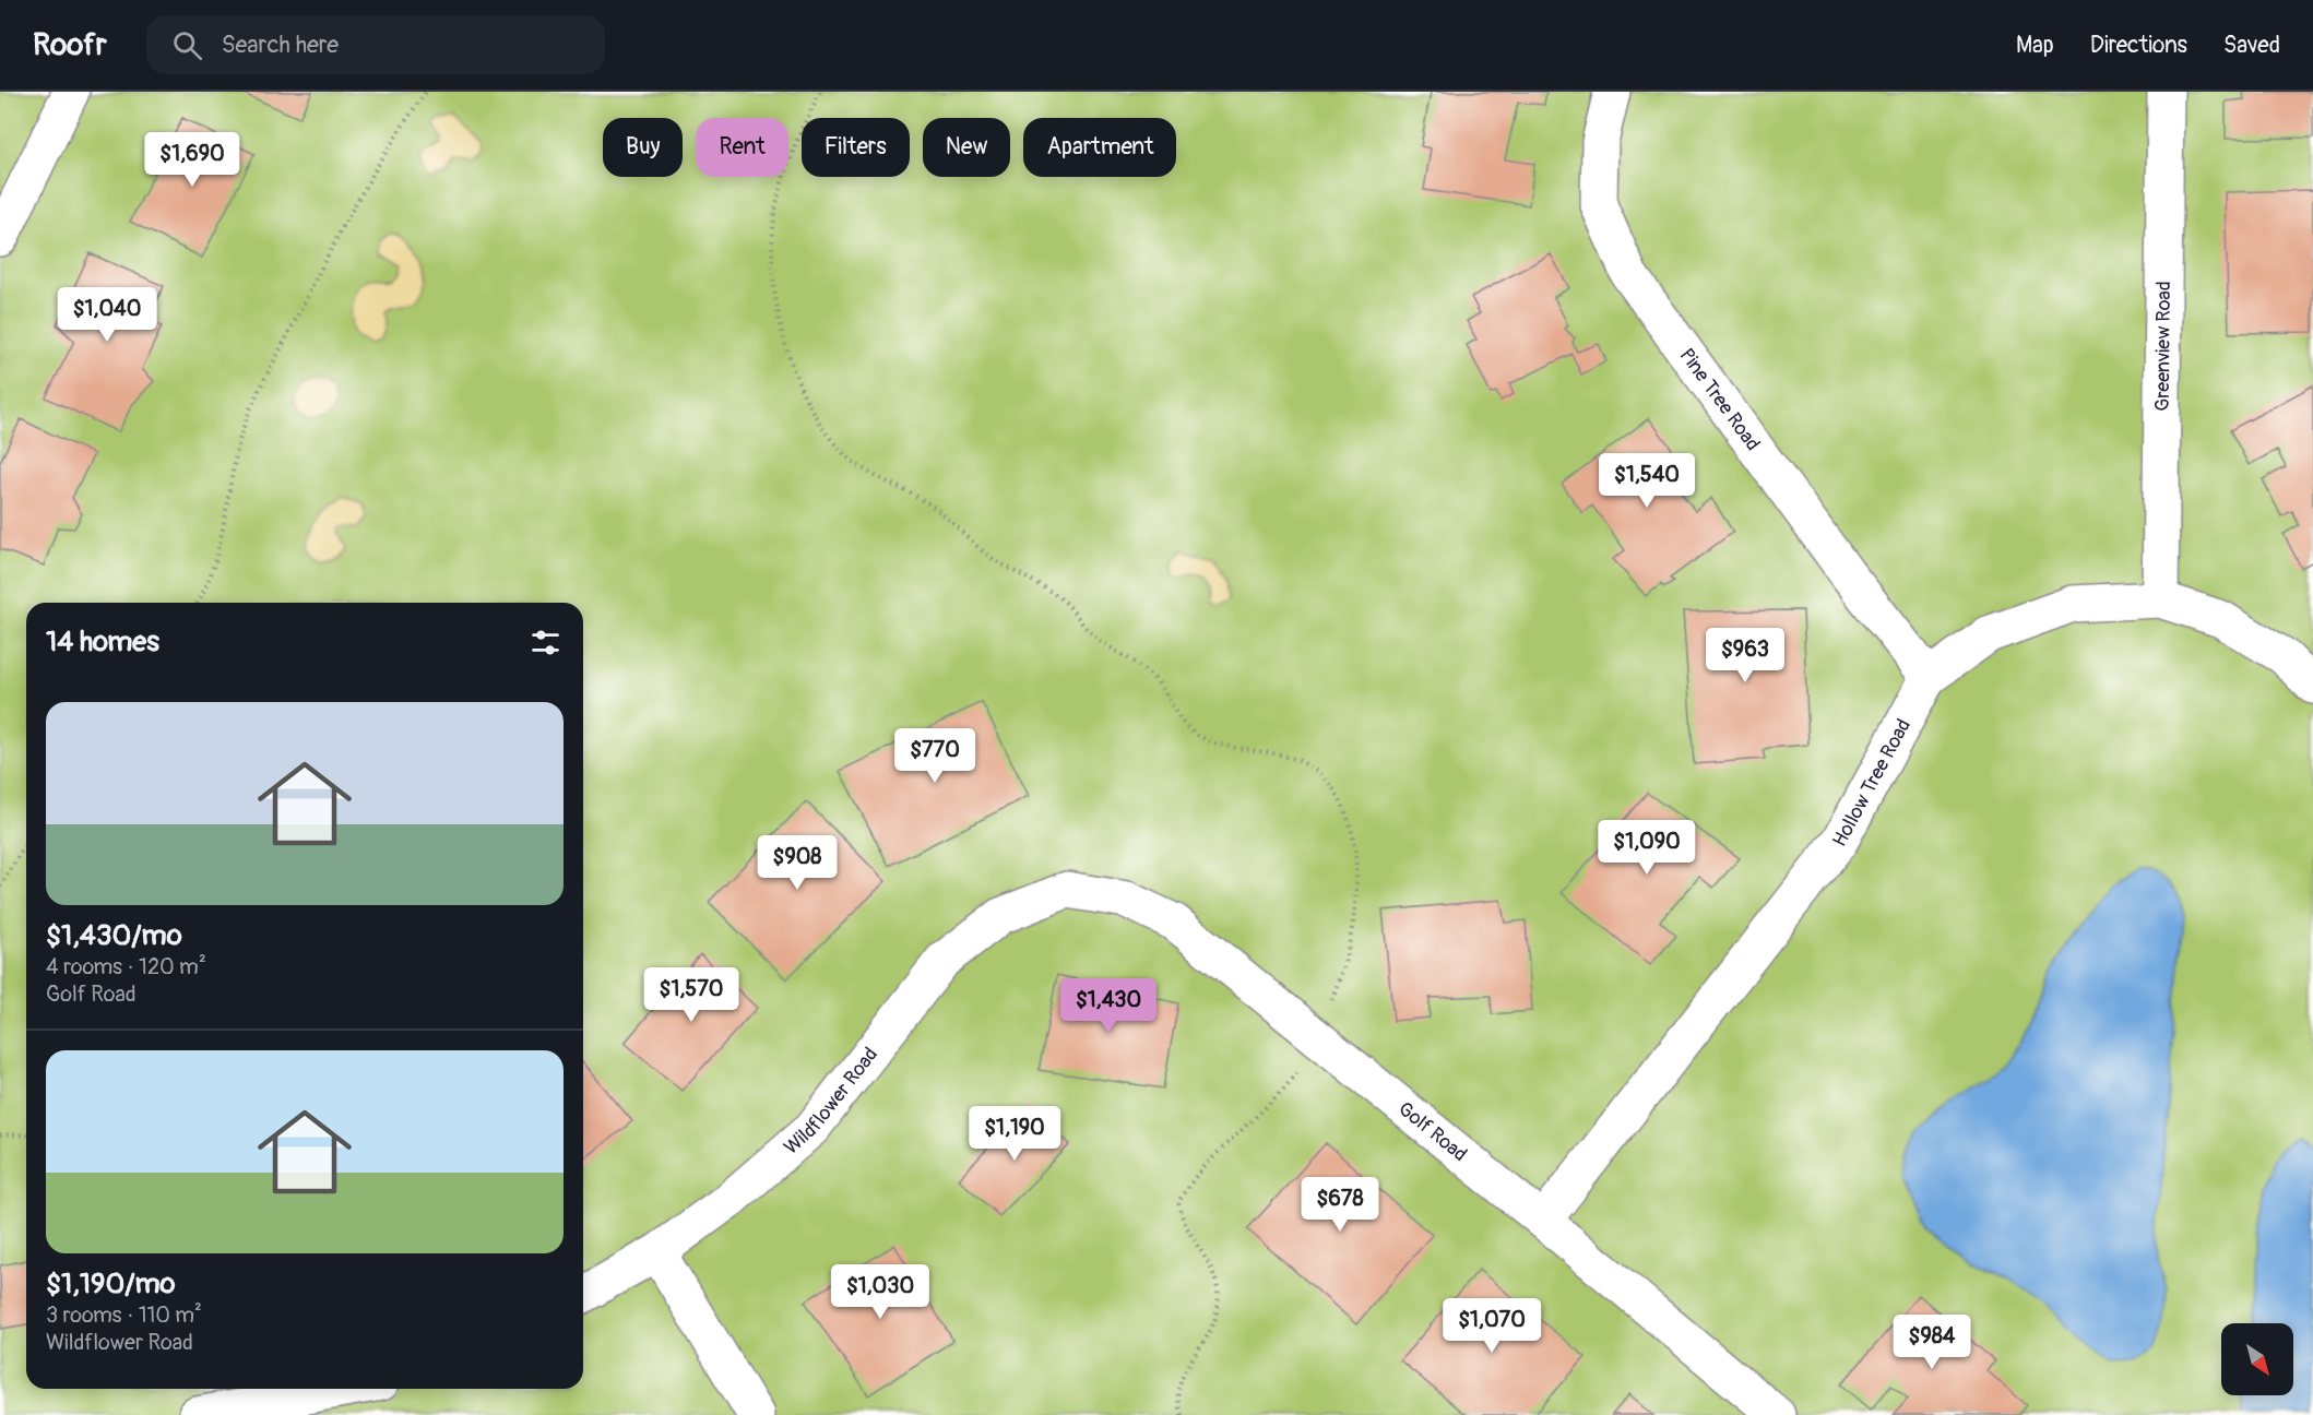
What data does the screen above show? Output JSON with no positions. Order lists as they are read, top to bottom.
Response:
{
  "streets": {
    "street": [
      "Greenview Road",
      "Pine Tree Road",
      "Hollow Tree Road",
      "Wildflower Road",
      "Golf Road"
    ]
  },
  "crossings": [
    ["Greenview Road", "Hollow Tree Road"],
    ["Pine Tree Road", "Hollow Tree Road"],
    ["Hollow Tree Road", "Golf Road"],
    ["Wildflower Road", "Golf Road"]
  ],
  "north": "bottom right",
  "page": {
    "header": "Roofr",
    "search": "Search here",
    "nav": ["Map", "Directions", "Saved"],
    "chip": [
      "Buy",
      "Rent",
      "Filters",
      "New",
      "Apartment"
    ],
    "price": [
      "$1,690",
      "$1,040",
      "$1,540",
      "$963",
      "$770",
      "$1,090",
      "$908",
      "$1,570",
      "$1,430",
      "$1,190",
      "$678",
      "$1,030",
      "$1,070",
      "$984"
    ],
    "heading": "14 homes",
    "list": [
      {
        "name": "$1,430/mo",
        "note": "4 rooms · 120 m² · Golf Road"
      },
      {
        "name": "$1,190/mo",
        "note": "3 rooms · 110 m² · Wildflower Road"
      }
    ]
  }
}
